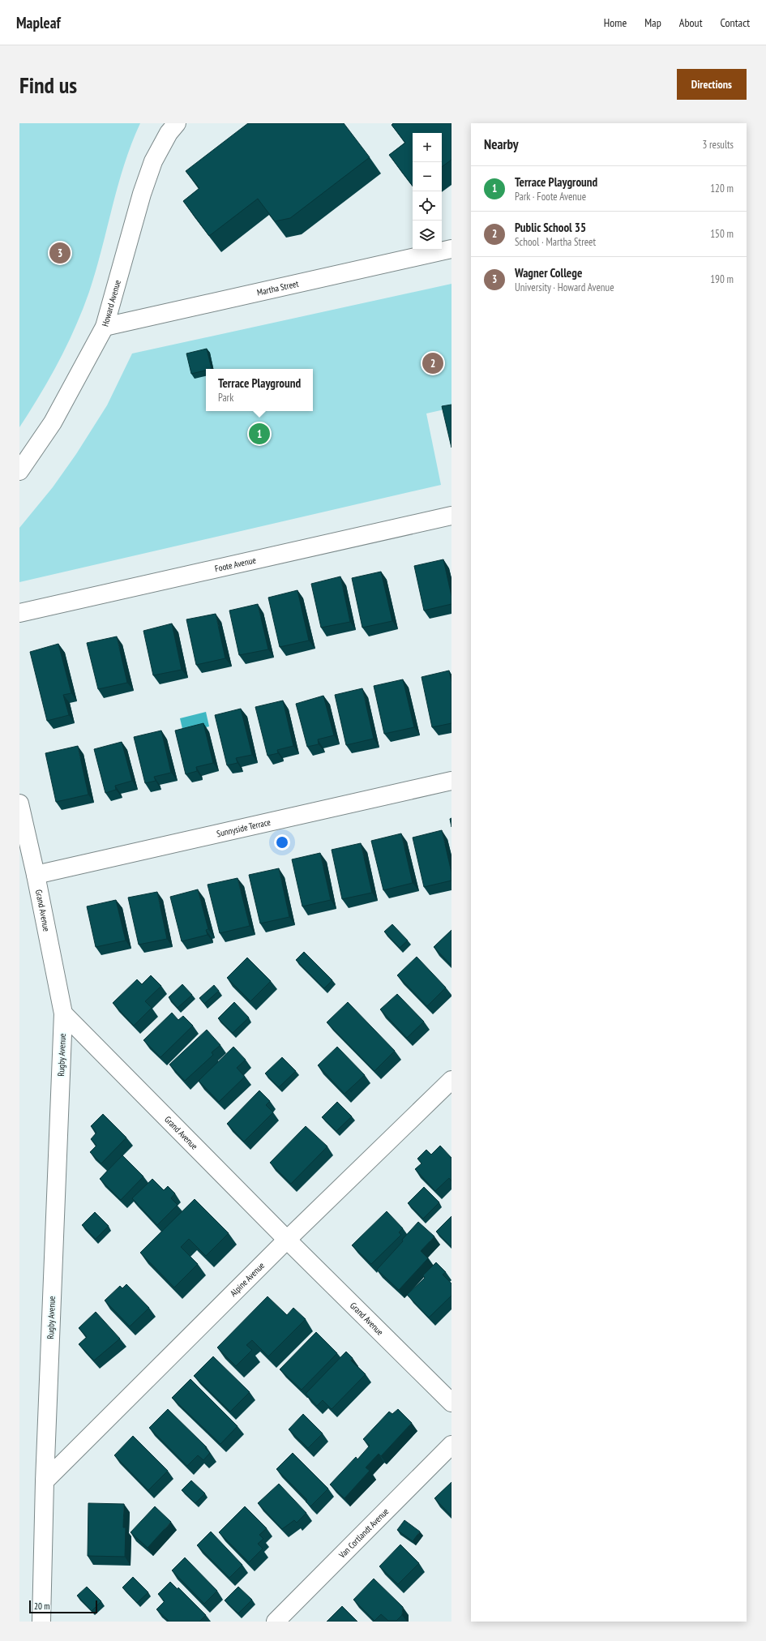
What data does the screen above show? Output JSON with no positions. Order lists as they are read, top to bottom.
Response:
{
  "streets": {
    "street": [
      "Martha Street",
      "Howard Avenue",
      "Foote Avenue",
      "Sunnyside Terrace",
      "Grand Avenue",
      "Rugby Avenue",
      "Alpine Avenue",
      "Van Cortlandt Avenue"
    ]
  },
  "crossings": [
    ["Martha Street", "Howard Avenue"],
    ["Sunnyside Terrace", "Grand Avenue"],
    ["Grand Avenue", "Rugby Avenue"],
    ["Grand Avenue", "Alpine Avenue"],
    ["Rugby Avenue", "Alpine Avenue"]
  ],
  "scale_bar": "20 m",
  "page": {
    "header": "Mapleaf",
    "nav": [
      "Home",
      "Map",
      "About",
      "Contact"
    ],
    "buttons": "Directions",
    "title": "Find us",
    "heading": ["Nearby", "3 results"],
    "map_buttons": ["+", "−"],
    "list": [
      {
        "mark": "1",
        "name": "Terrace Playground",
        "note": "Park · Foote Avenue",
        "value": "120 m"
      },
      {
        "mark": "2",
        "name": "Public School 35",
        "note": "School · Martha Street",
        "value": "150 m"
      },
      {
        "mark": "3",
        "name": "Wagner College",
        "note": "University · Howard Avenue",
        "value": "190 m"
      }
    ],
    "pins": ["3", "2", "1"],
    "popup": ["Terrace Playground", "Park"],
    "scale": "20 m"
  }
}
